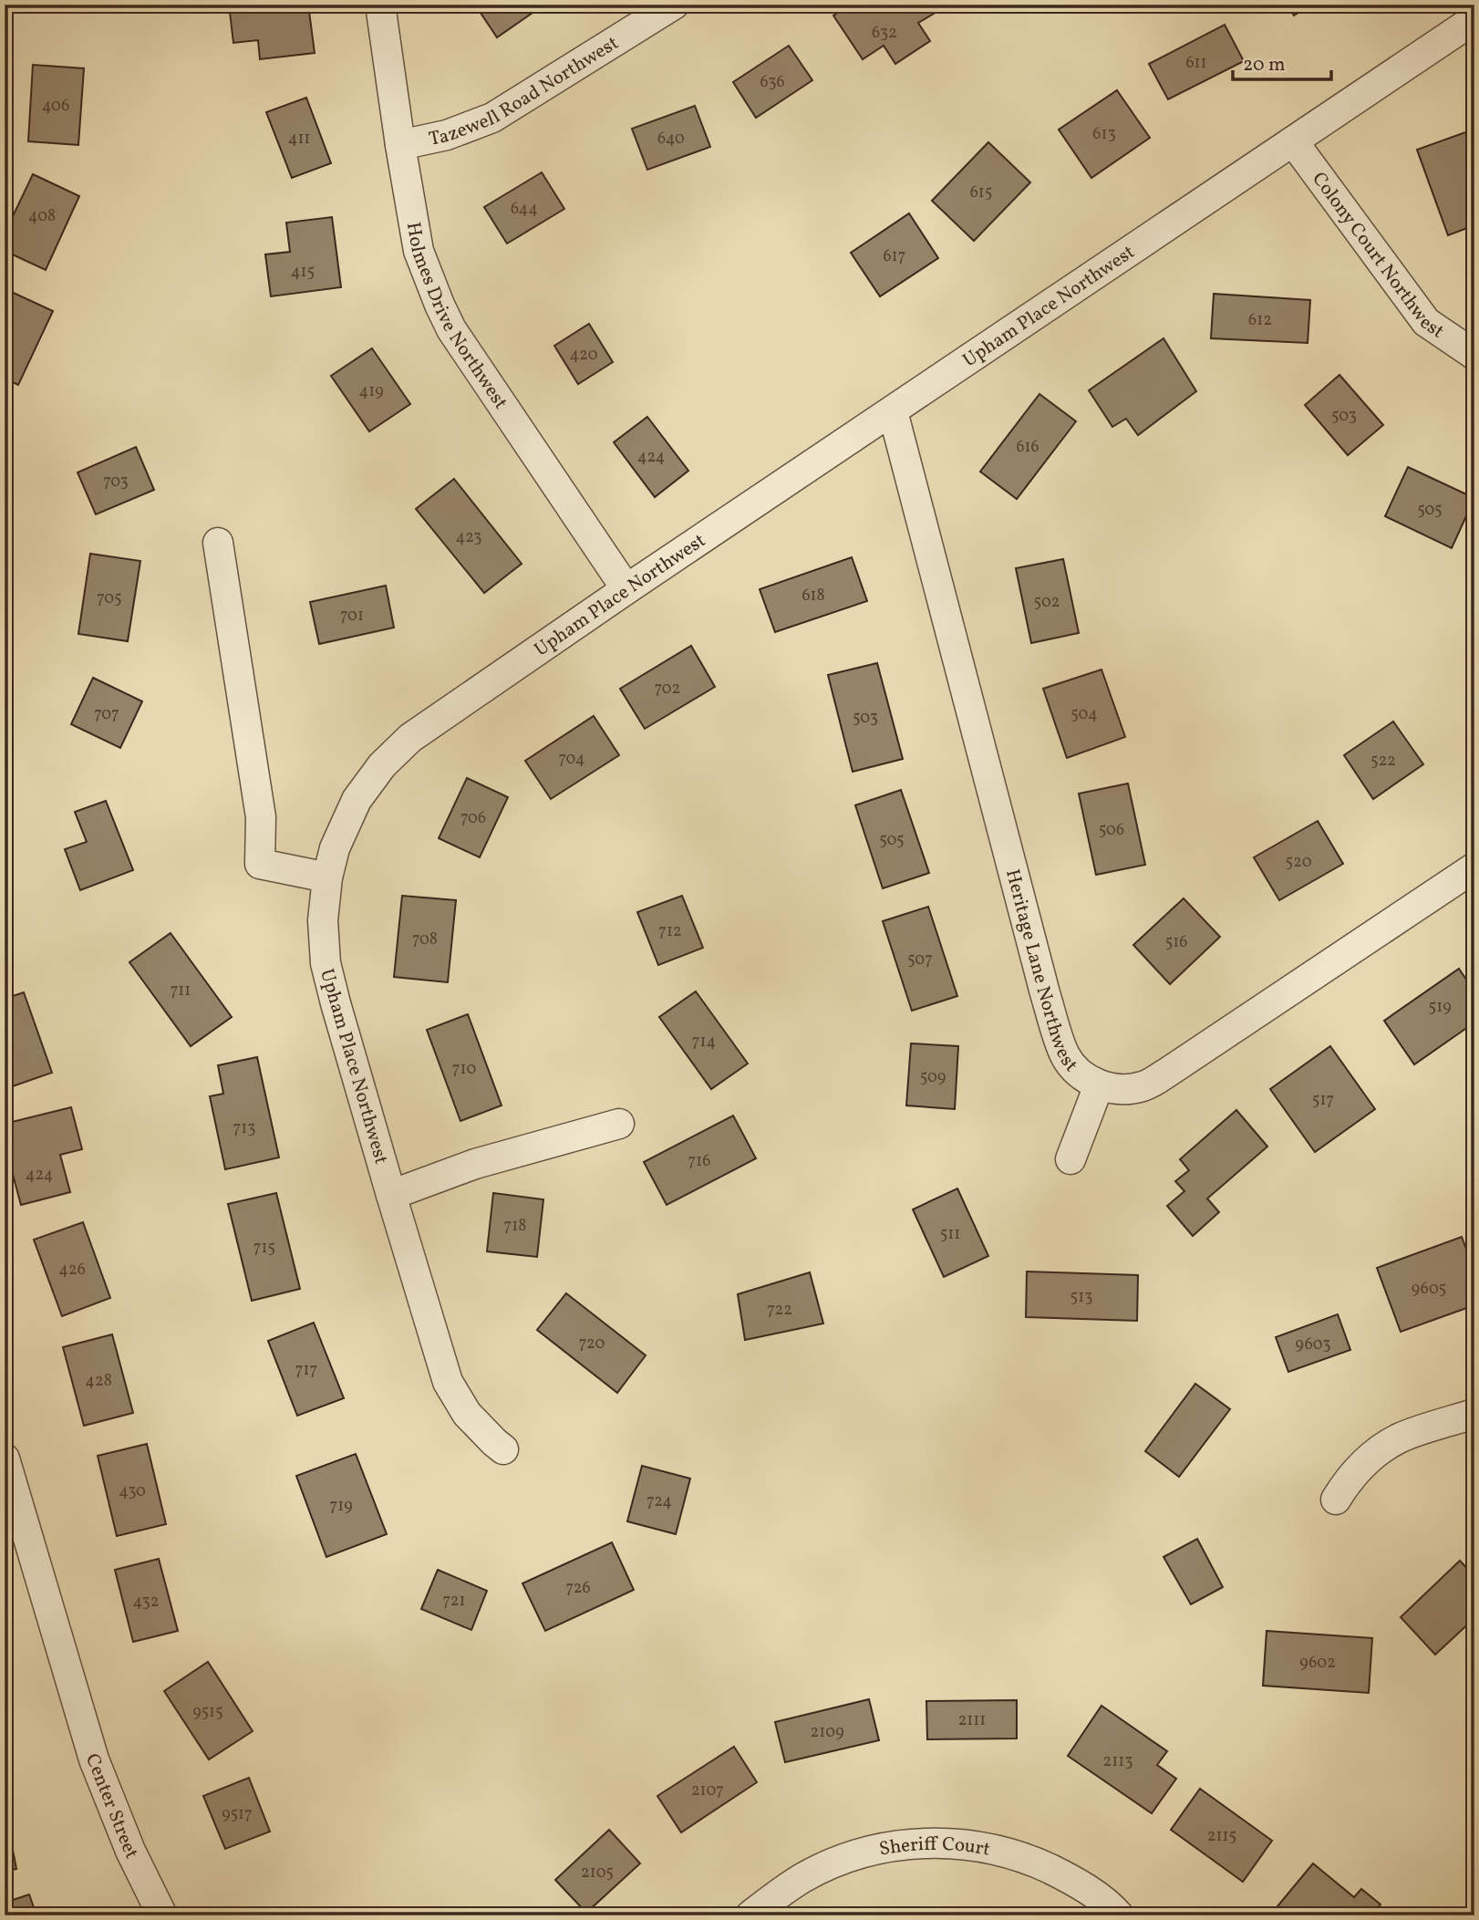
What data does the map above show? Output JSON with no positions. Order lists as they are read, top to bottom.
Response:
{
  "streets": {
    "street": [
      "Tazewell Road Northwest",
      "Colony Court Northwest",
      "Upham Place Northwest",
      "Holmes Drive Northwest",
      "Heritage Lane Northwest",
      "Center Street",
      "Sheriff Court"
    ]
  },
  "crossings": [
    ["Tazewell Road Northwest", "Holmes Drive Northwest"],
    ["Colony Court Northwest", "Upham Place Northwest"],
    ["Upham Place Northwest", "Holmes Drive Northwest"],
    ["Upham Place Northwest", "Heritage Lane Northwest"]
  ],
  "house_numbers": [
    "632",
    "611",
    "636",
    "406",
    "613",
    "411",
    "640",
    "615",
    "644",
    "408",
    "617",
    "415",
    "612",
    "420",
    "419",
    "503",
    "616",
    "424",
    "703",
    "505",
    "423",
    "618",
    "705",
    "502",
    "701",
    "702",
    "707",
    "504",
    "503",
    "704",
    "522",
    "706",
    "506",
    "505",
    "520",
    "712",
    "708",
    "516",
    "507",
    "711",
    "519",
    "714",
    "710",
    "509",
    "517",
    "713",
    "716",
    "424",
    "718",
    "511",
    "715",
    "426",
    "9605",
    "513",
    "722",
    "720",
    "9603",
    "717",
    "428",
    "430",
    "724",
    "719",
    "726",
    "721",
    "432",
    "9602",
    "9515",
    "2111",
    "2109",
    "2113",
    "2107",
    "9517",
    "2115",
    "2105"
  ],
  "scale_bar": "20 m"
}
